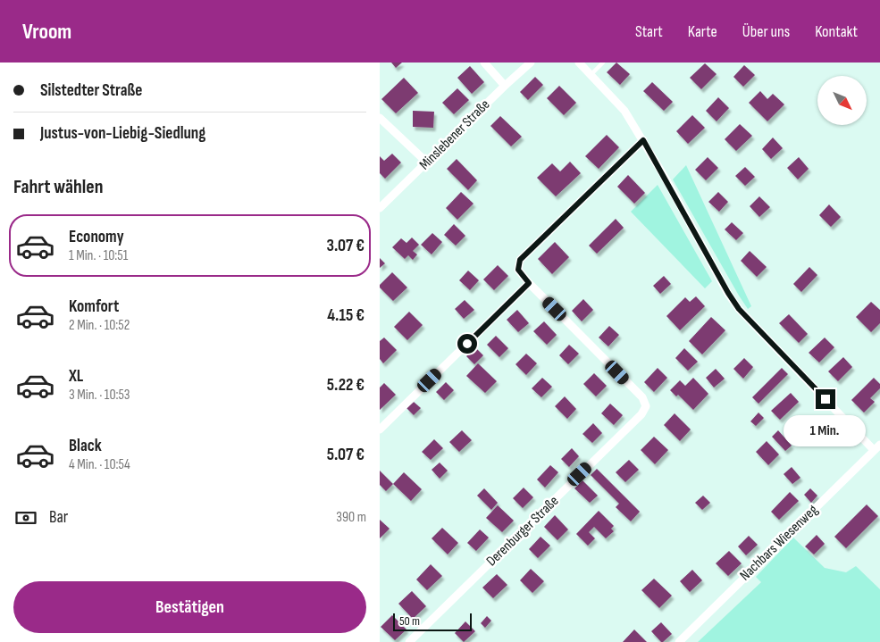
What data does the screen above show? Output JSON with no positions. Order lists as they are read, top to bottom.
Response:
{
  "streets": {
    "street": ["Minslebener Straße", "Derenburger Straße", "Nachbars Wiesenweg"]
  },
  "scale_bar": "50 m",
  "north": "bottom right",
  "page": {
    "header": "Vroom",
    "nav": [
      "Start",
      "Karte",
      "Über uns",
      "Kontakt"
    ],
    "banner": ["Silstedter Straße", "Justus-von-Liebig-Siedlung"],
    "heading": "Fahrt wählen",
    "list": [
      {
        "name": "Economy",
        "note": "1 Min. · 10:51",
        "value": "3.07 €"
      },
      {
        "name": "Komfort",
        "note": "2 Min. · 10:52",
        "value": "4.15 €"
      },
      {
        "name": "XL",
        "note": "3 Min. · 10:53",
        "value": "5.22 €"
      },
      {
        "name": "Black",
        "note": "4 Min. · 10:54",
        "value": "5.07 €"
      }
    ],
    "bubble": "1 Min.",
    "pay": ["Bar", "390 m"],
    "buttons": "Bestätigen",
    "scale": "50 m"
  }
}
